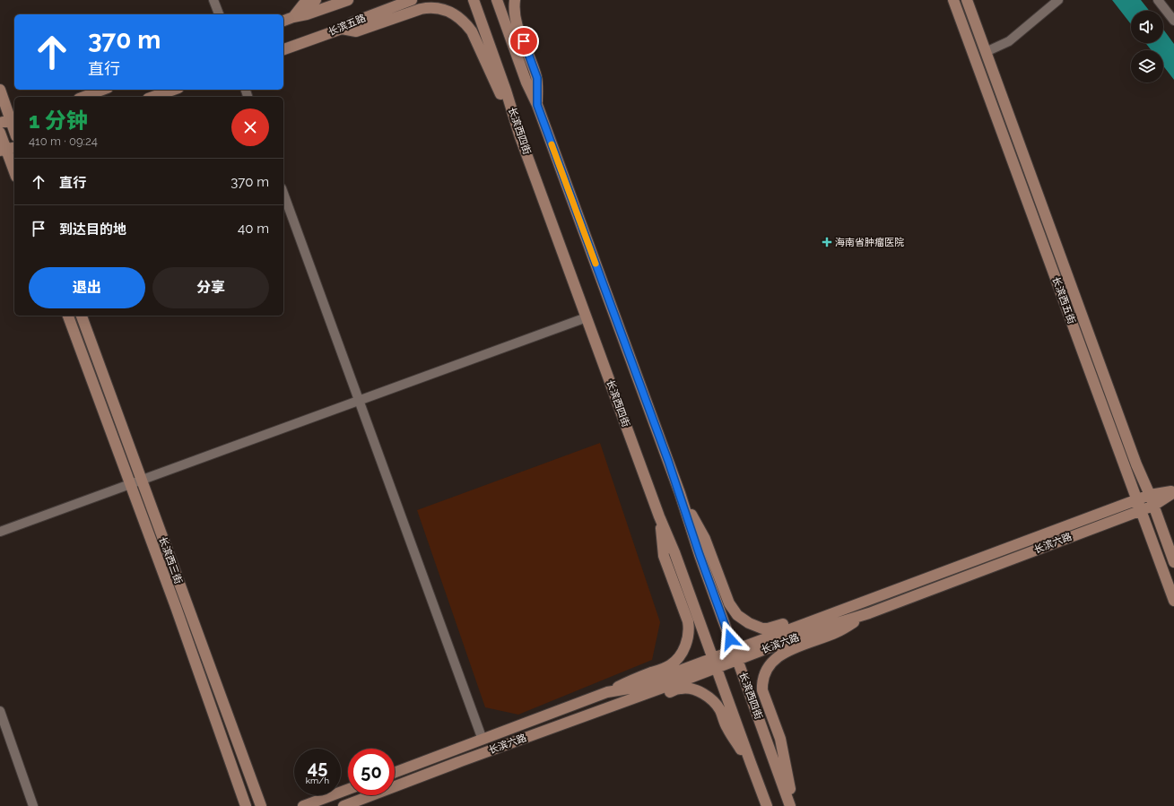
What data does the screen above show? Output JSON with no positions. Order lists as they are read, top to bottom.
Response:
{
  "streets": {
    "main road": [
      "长滨五路",
      "长滨西四街",
      "长滨西五街",
      "长滨六路",
      "长滨西三街"
    ]
  },
  "crossings": [
    ["长滨西四街", "长滨六路"],
    ["长滨西五街", "长滨六路"]
  ],
  "places": {
    "health": ["海南省肿瘤医院"]
  },
  "page": {
    "turn": ["370 m", "直行"],
    "heading": ["1 分钟", "410 m · 09:24"],
    "list": [
      {
        "name": "直行",
        "value": "370 m"
      },
      {
        "name": "到达目的地",
        "value": "40 m"
      }
    ],
    "buttons": ["退出", "分享"],
    "speed": "45 km/h",
    "limit": "50"
  }
}
